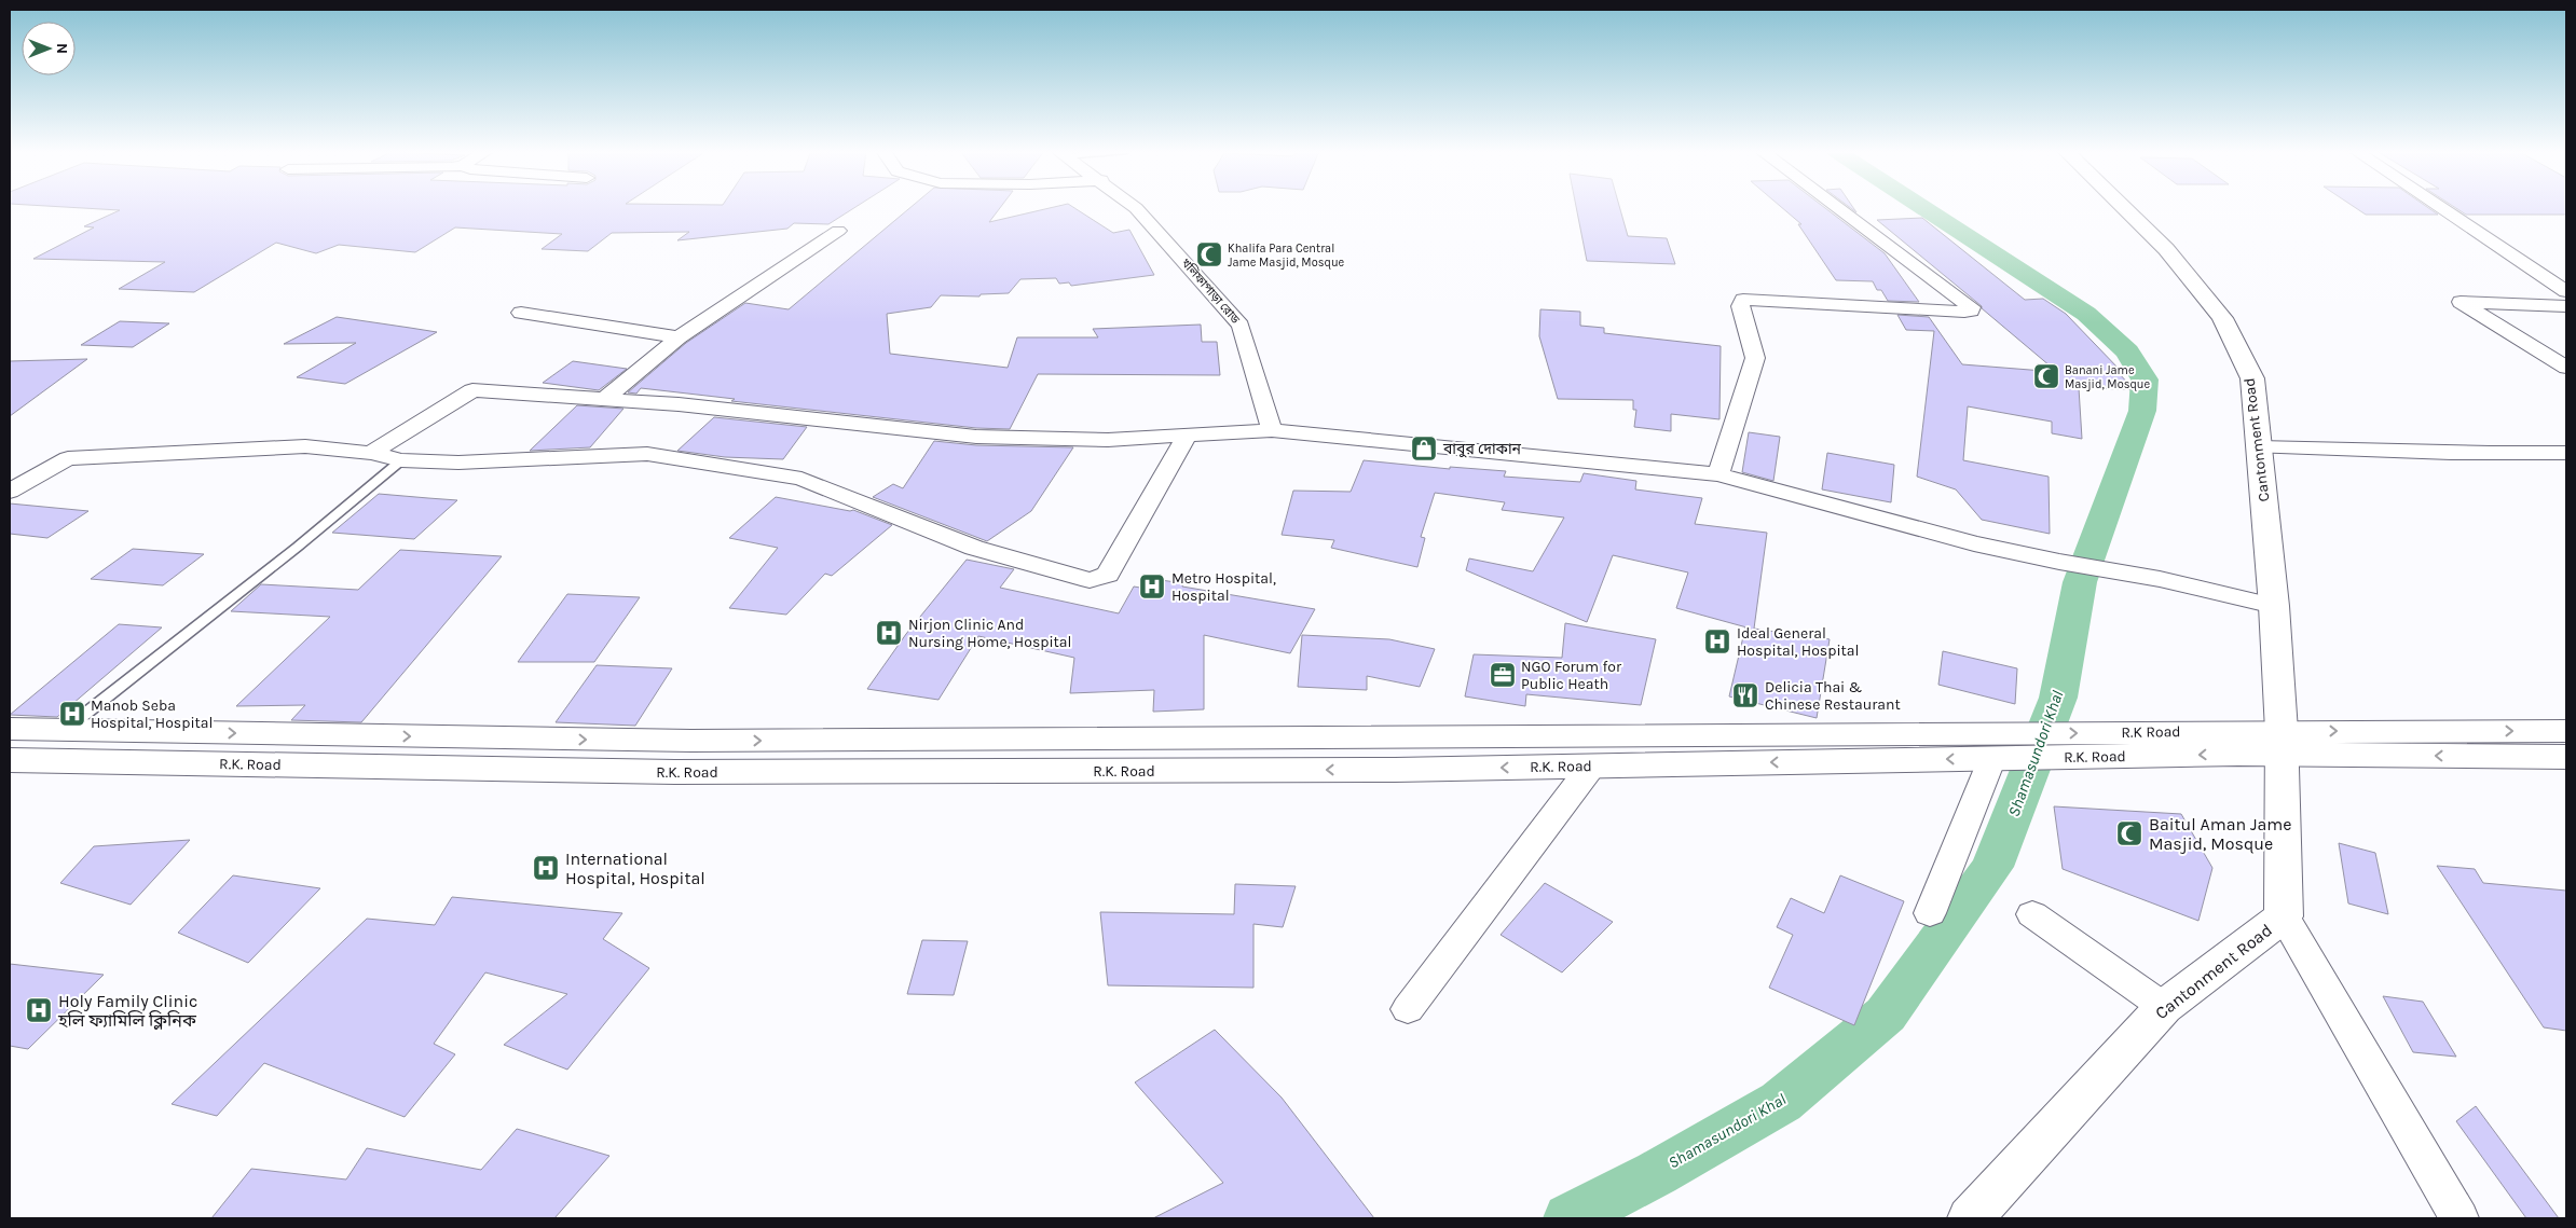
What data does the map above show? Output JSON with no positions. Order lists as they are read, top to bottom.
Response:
{
  "streets": {
    "main road": ["Cantonment Road", "R.K Road", "R.K. Road"],
    "street": ["খলিফাপাড়া রোড"]
  },
  "crossings": [
    ["Cantonment Road", "R.K Road"],
    ["Cantonment Road", "R.K. Road"],
    ["R.K Road", "R.K. Road"]
  ],
  "water": ["Shamasundori Khal"],
  "places": {
    "mosque": ["Khalifa Para Central Jame Masjid, Mosque", "Banani Jame Masjid, Mosque", "Baitul Aman Jame Masjid, Mosque"],
    "shop": ["বাবুর দোকান"],
    "hospital": [
      "Metro Hospital, Hospital",
      "Nirjon Clinic And Nursing Home, Hospital",
      "Ideal General Hospital, Hospital",
      "Manob Seba Hospital, Hospital",
      "International Hospital, Hospital",
      "Holy Family Clinic হলি ফ্যামিলি ক্লিনিক"
    ],
    "office": ["NGO Forum for Public Heath"],
    "restaurant": ["Delicia Thai & Chinese Restaurant"]
  },
  "north": "right"
}
